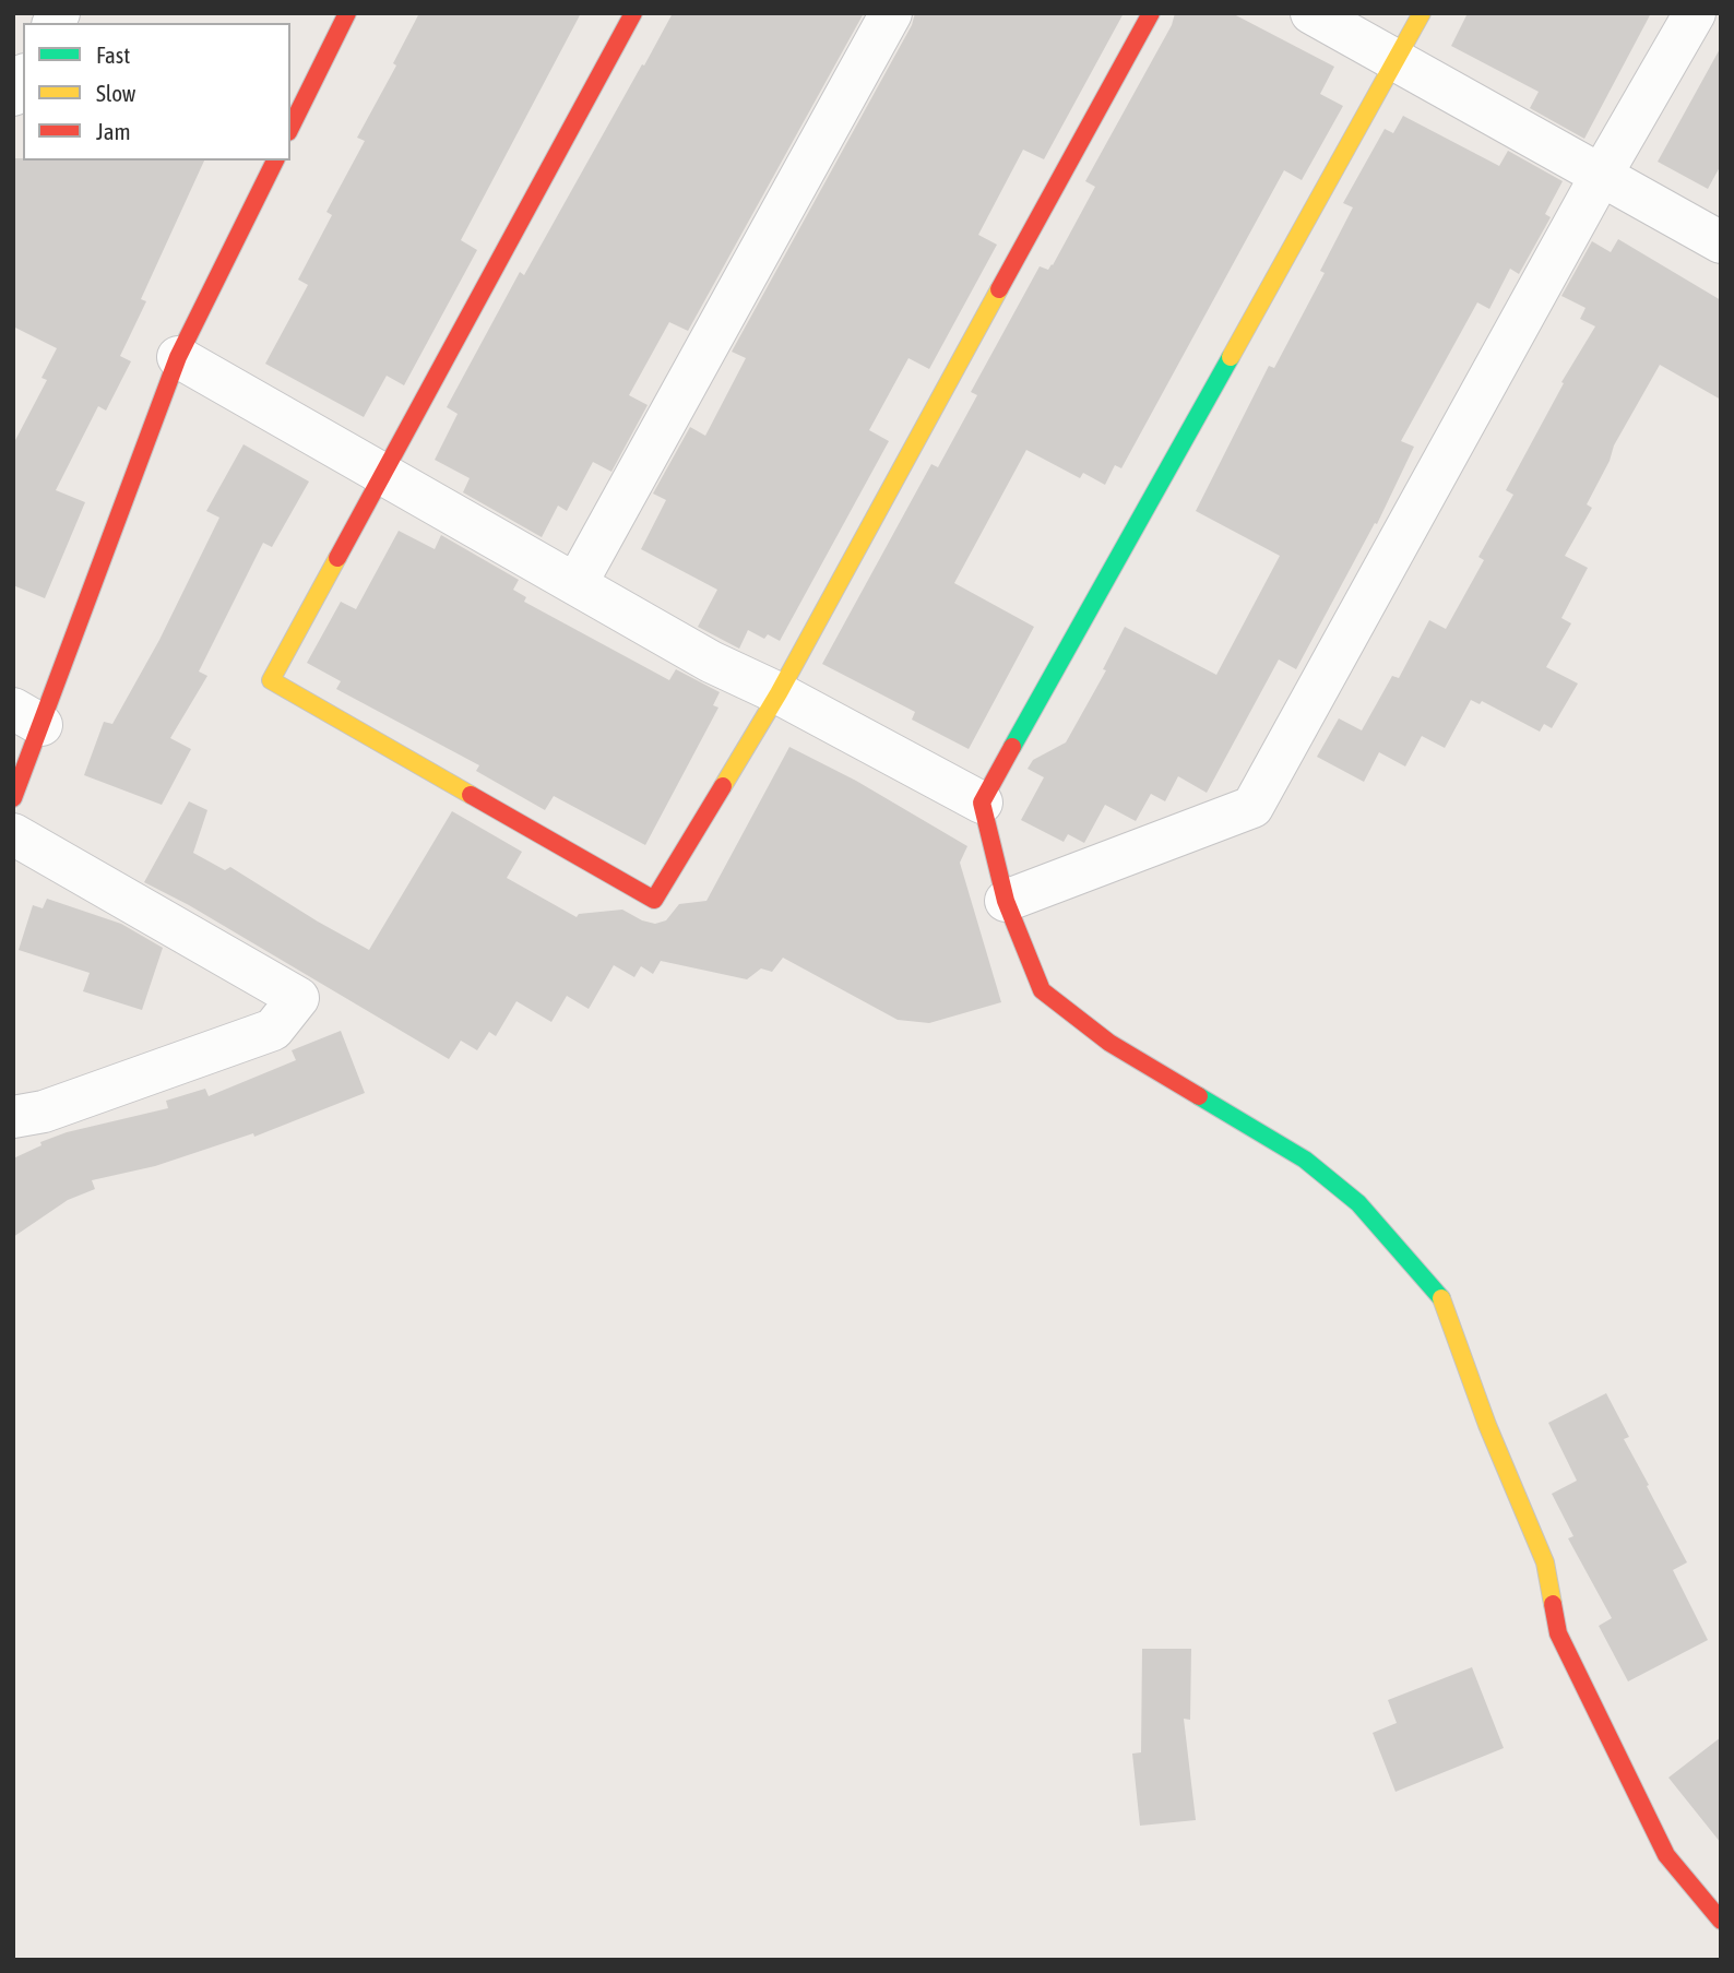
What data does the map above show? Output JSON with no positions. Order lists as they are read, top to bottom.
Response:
{
  "legend": ["Fast", "Slow", "Jam"]
}
